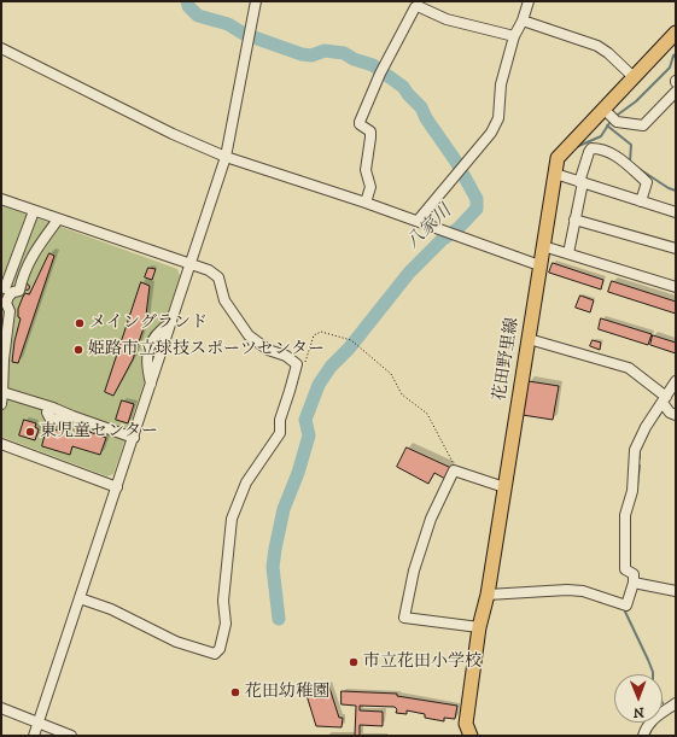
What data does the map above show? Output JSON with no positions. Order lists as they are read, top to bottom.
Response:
{
  "streets": {
    "main road": ["花田野里線"]
  },
  "water": ["八家川"],
  "places": [
    "メイングランド",
    "姫路市立球技スポーツセンター",
    "東児童センター",
    "市立花田小学校",
    "花田幼稚園"
  ],
  "north": "bottom"
}
